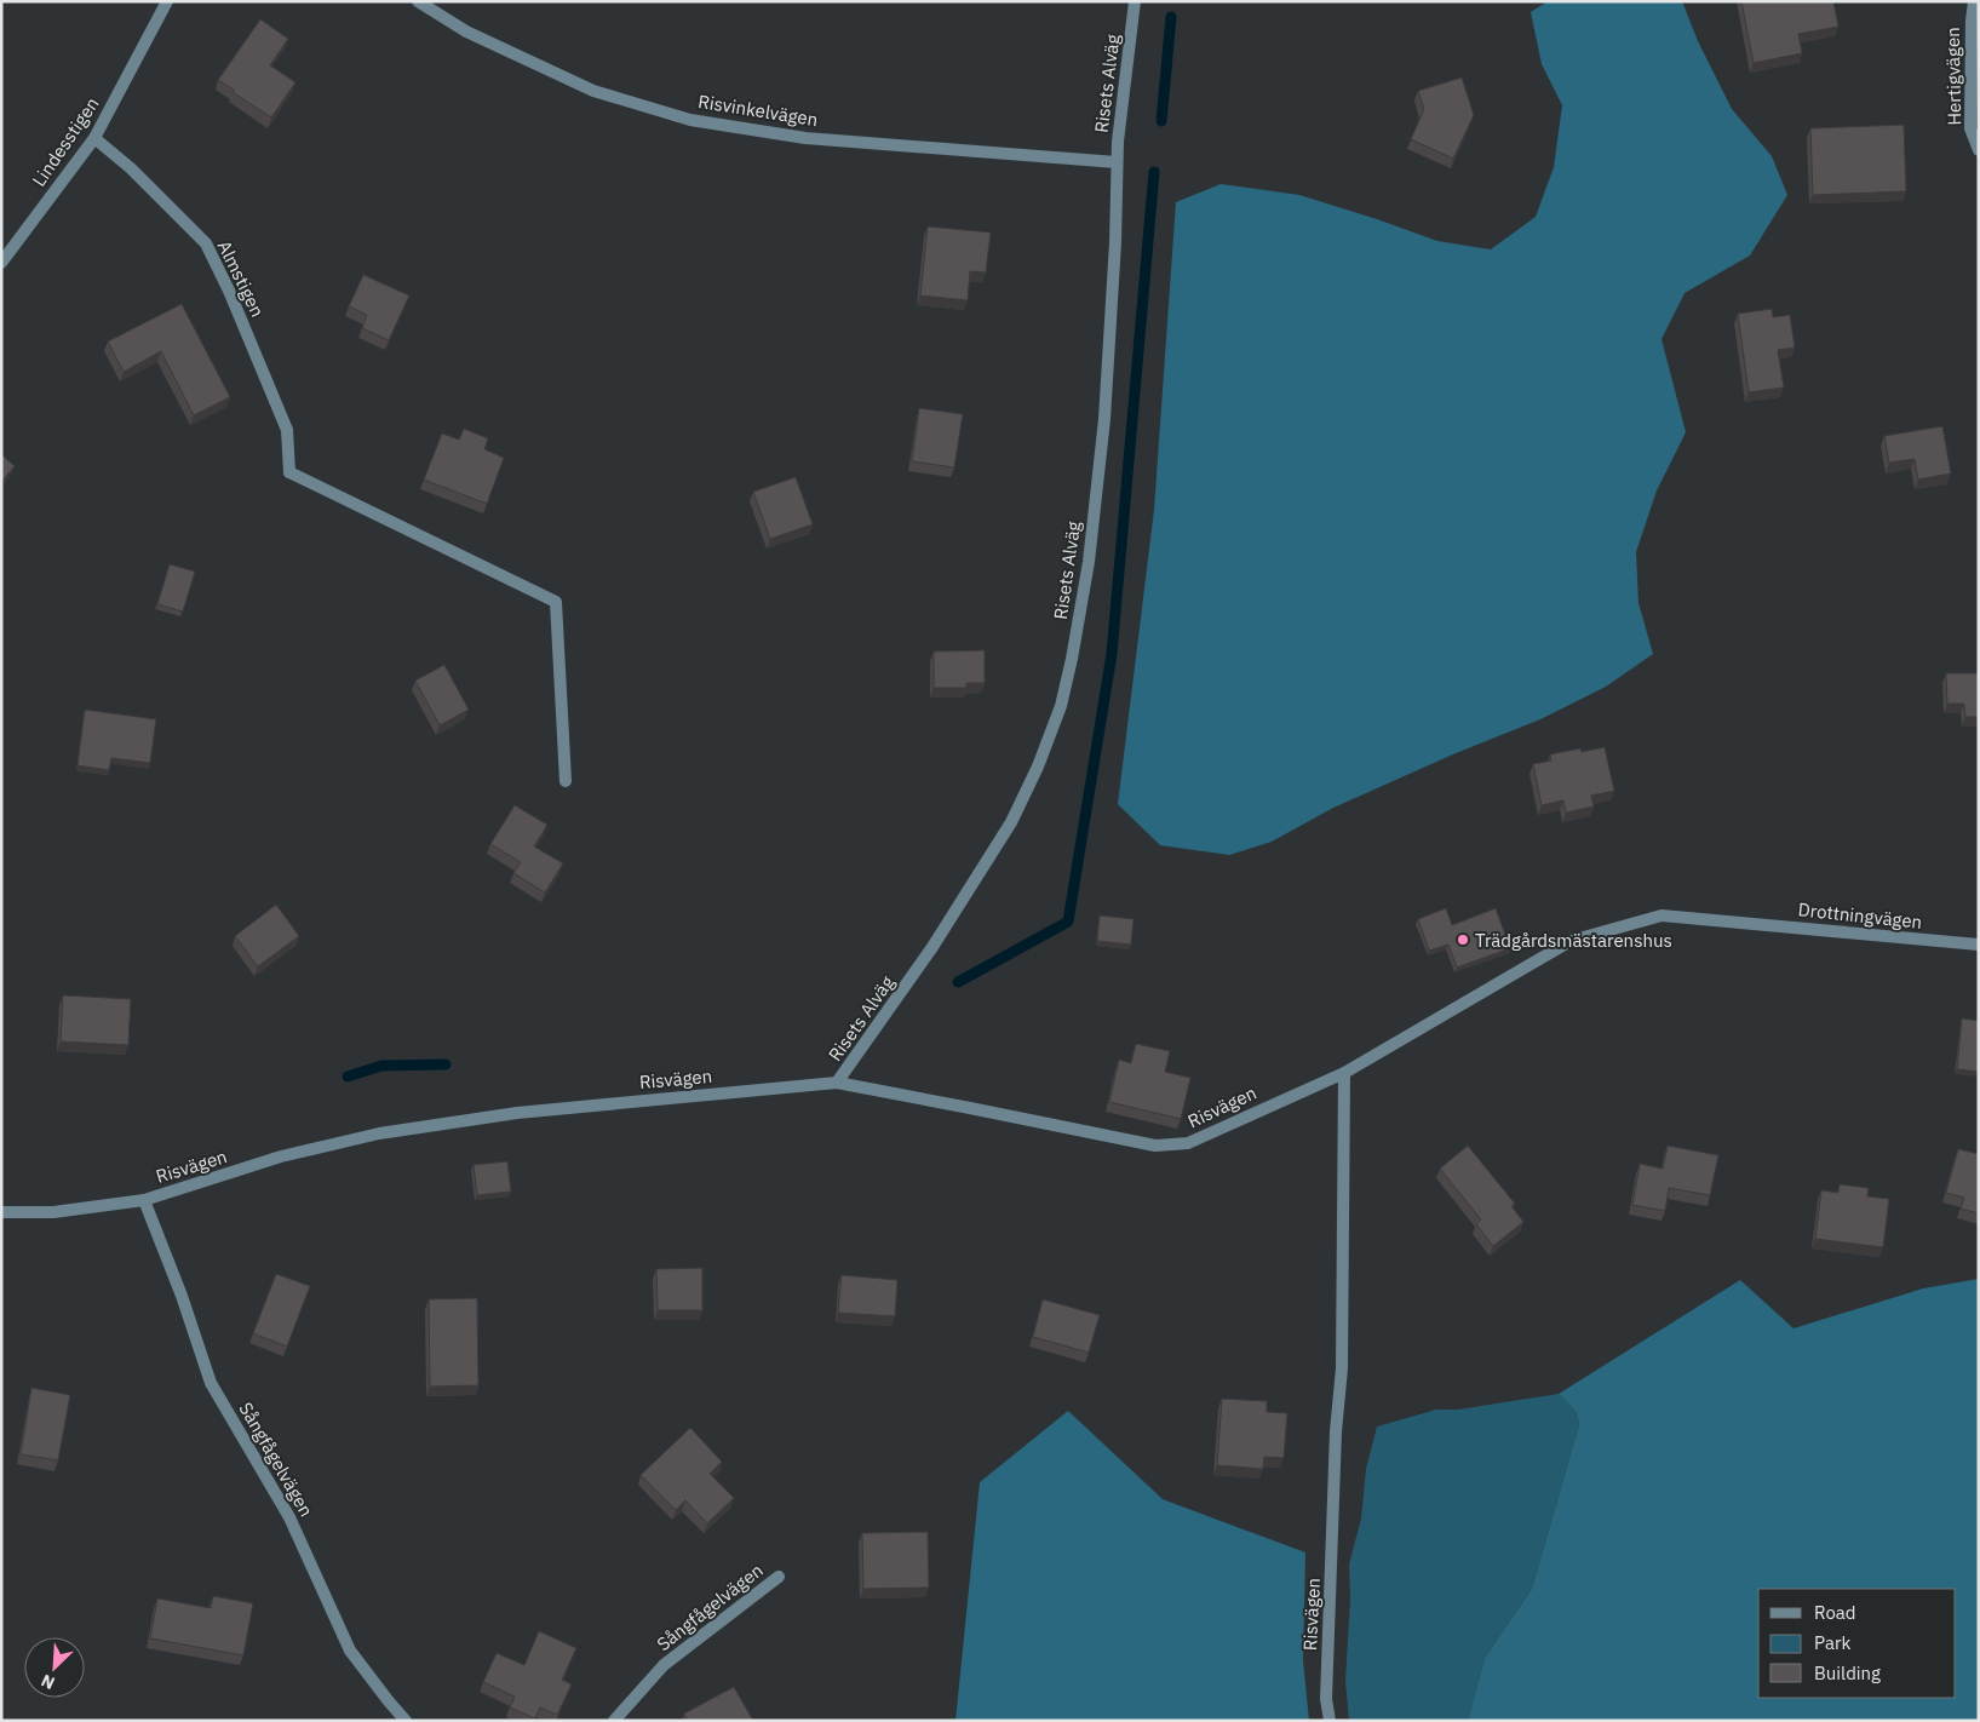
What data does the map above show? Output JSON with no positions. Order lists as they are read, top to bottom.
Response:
{
  "streets": {
    "street": [
      "Hertigvägen",
      "Risets Alväg",
      "Risvinkelvägen",
      "Lindesstigen",
      "Almstigen",
      "Drottningvägen",
      "Risvägen",
      "Sångfågelvägen"
    ]
  },
  "crossings": [
    ["Risets Alväg", "Risvinkelvägen"],
    ["Risets Alväg", "Risvägen"],
    ["Lindesstigen", "Almstigen"],
    ["Drottningvägen", "Risvägen"],
    ["Risvägen", "Sångfågelvägen"]
  ],
  "places": ["Trädgårdsmästarenshus"],
  "legend": ["Road", "Park", "Building"],
  "north": "bottom left"
}
